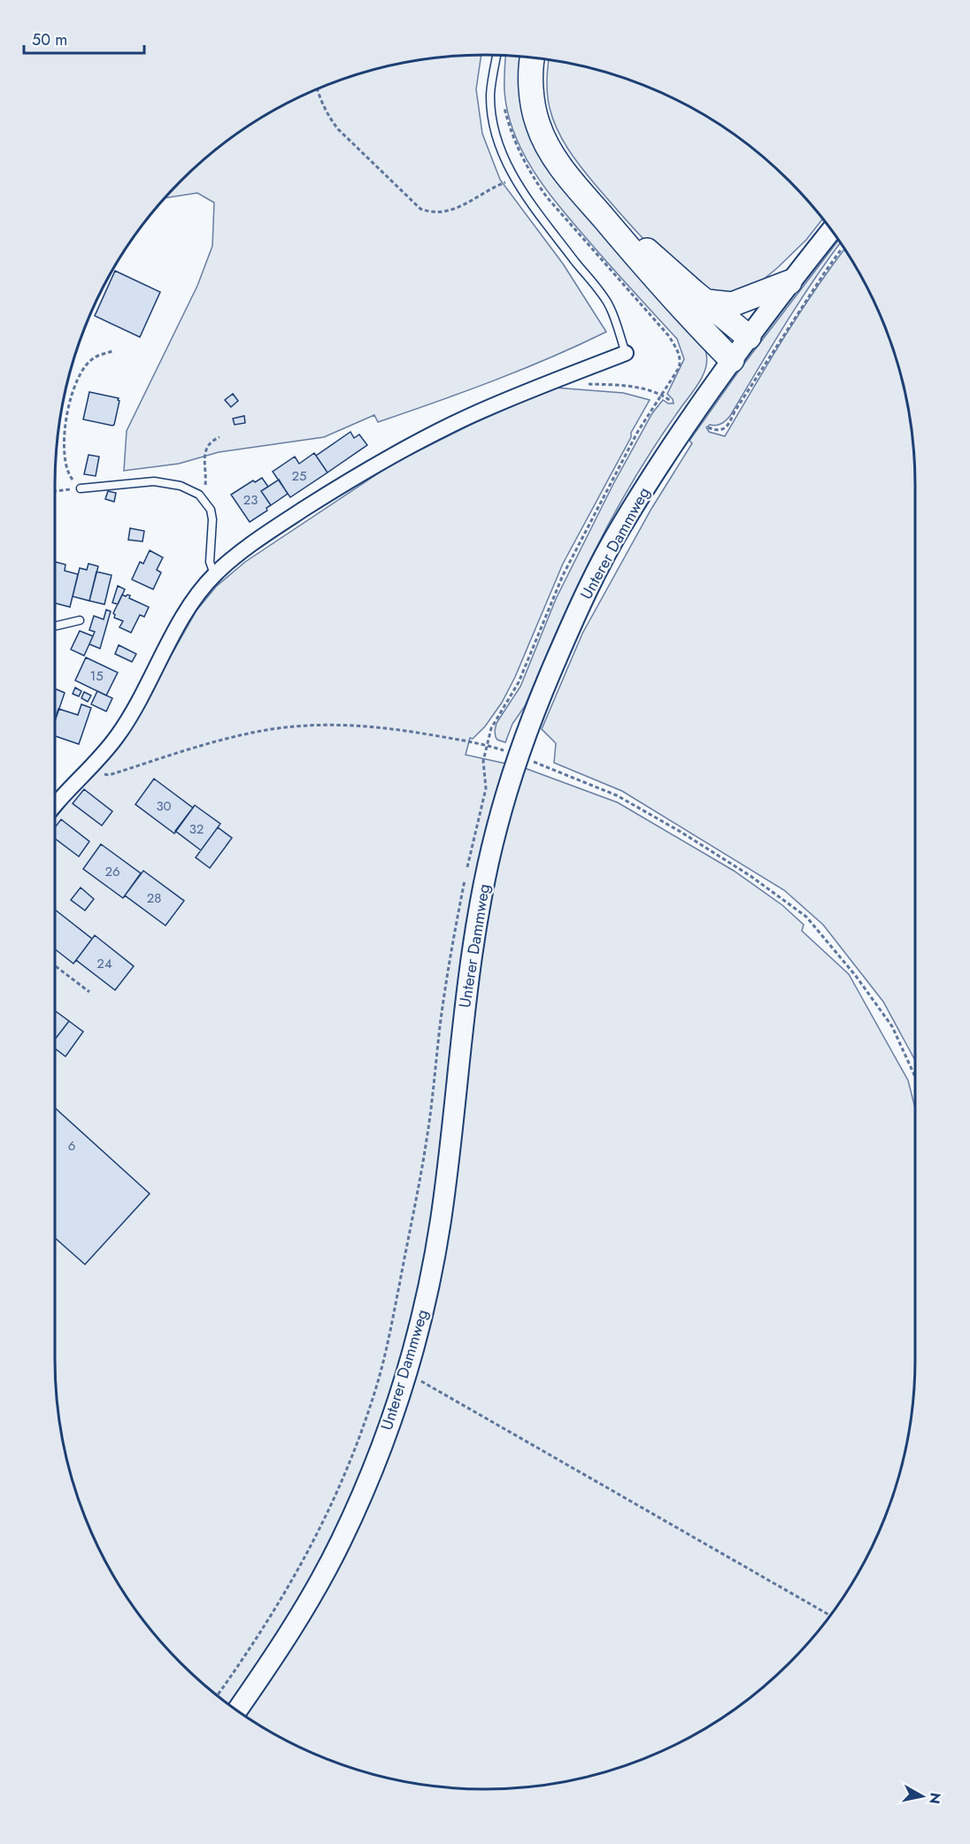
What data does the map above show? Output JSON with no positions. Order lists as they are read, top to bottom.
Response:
{
  "streets": {
    "main road": ["Unterer Dammweg"]
  },
  "house_numbers": [
    "25",
    "23",
    "15",
    "30",
    "32",
    "26",
    "28",
    "24",
    "6"
  ],
  "scale_bar": "50 m",
  "north": "right"
}
